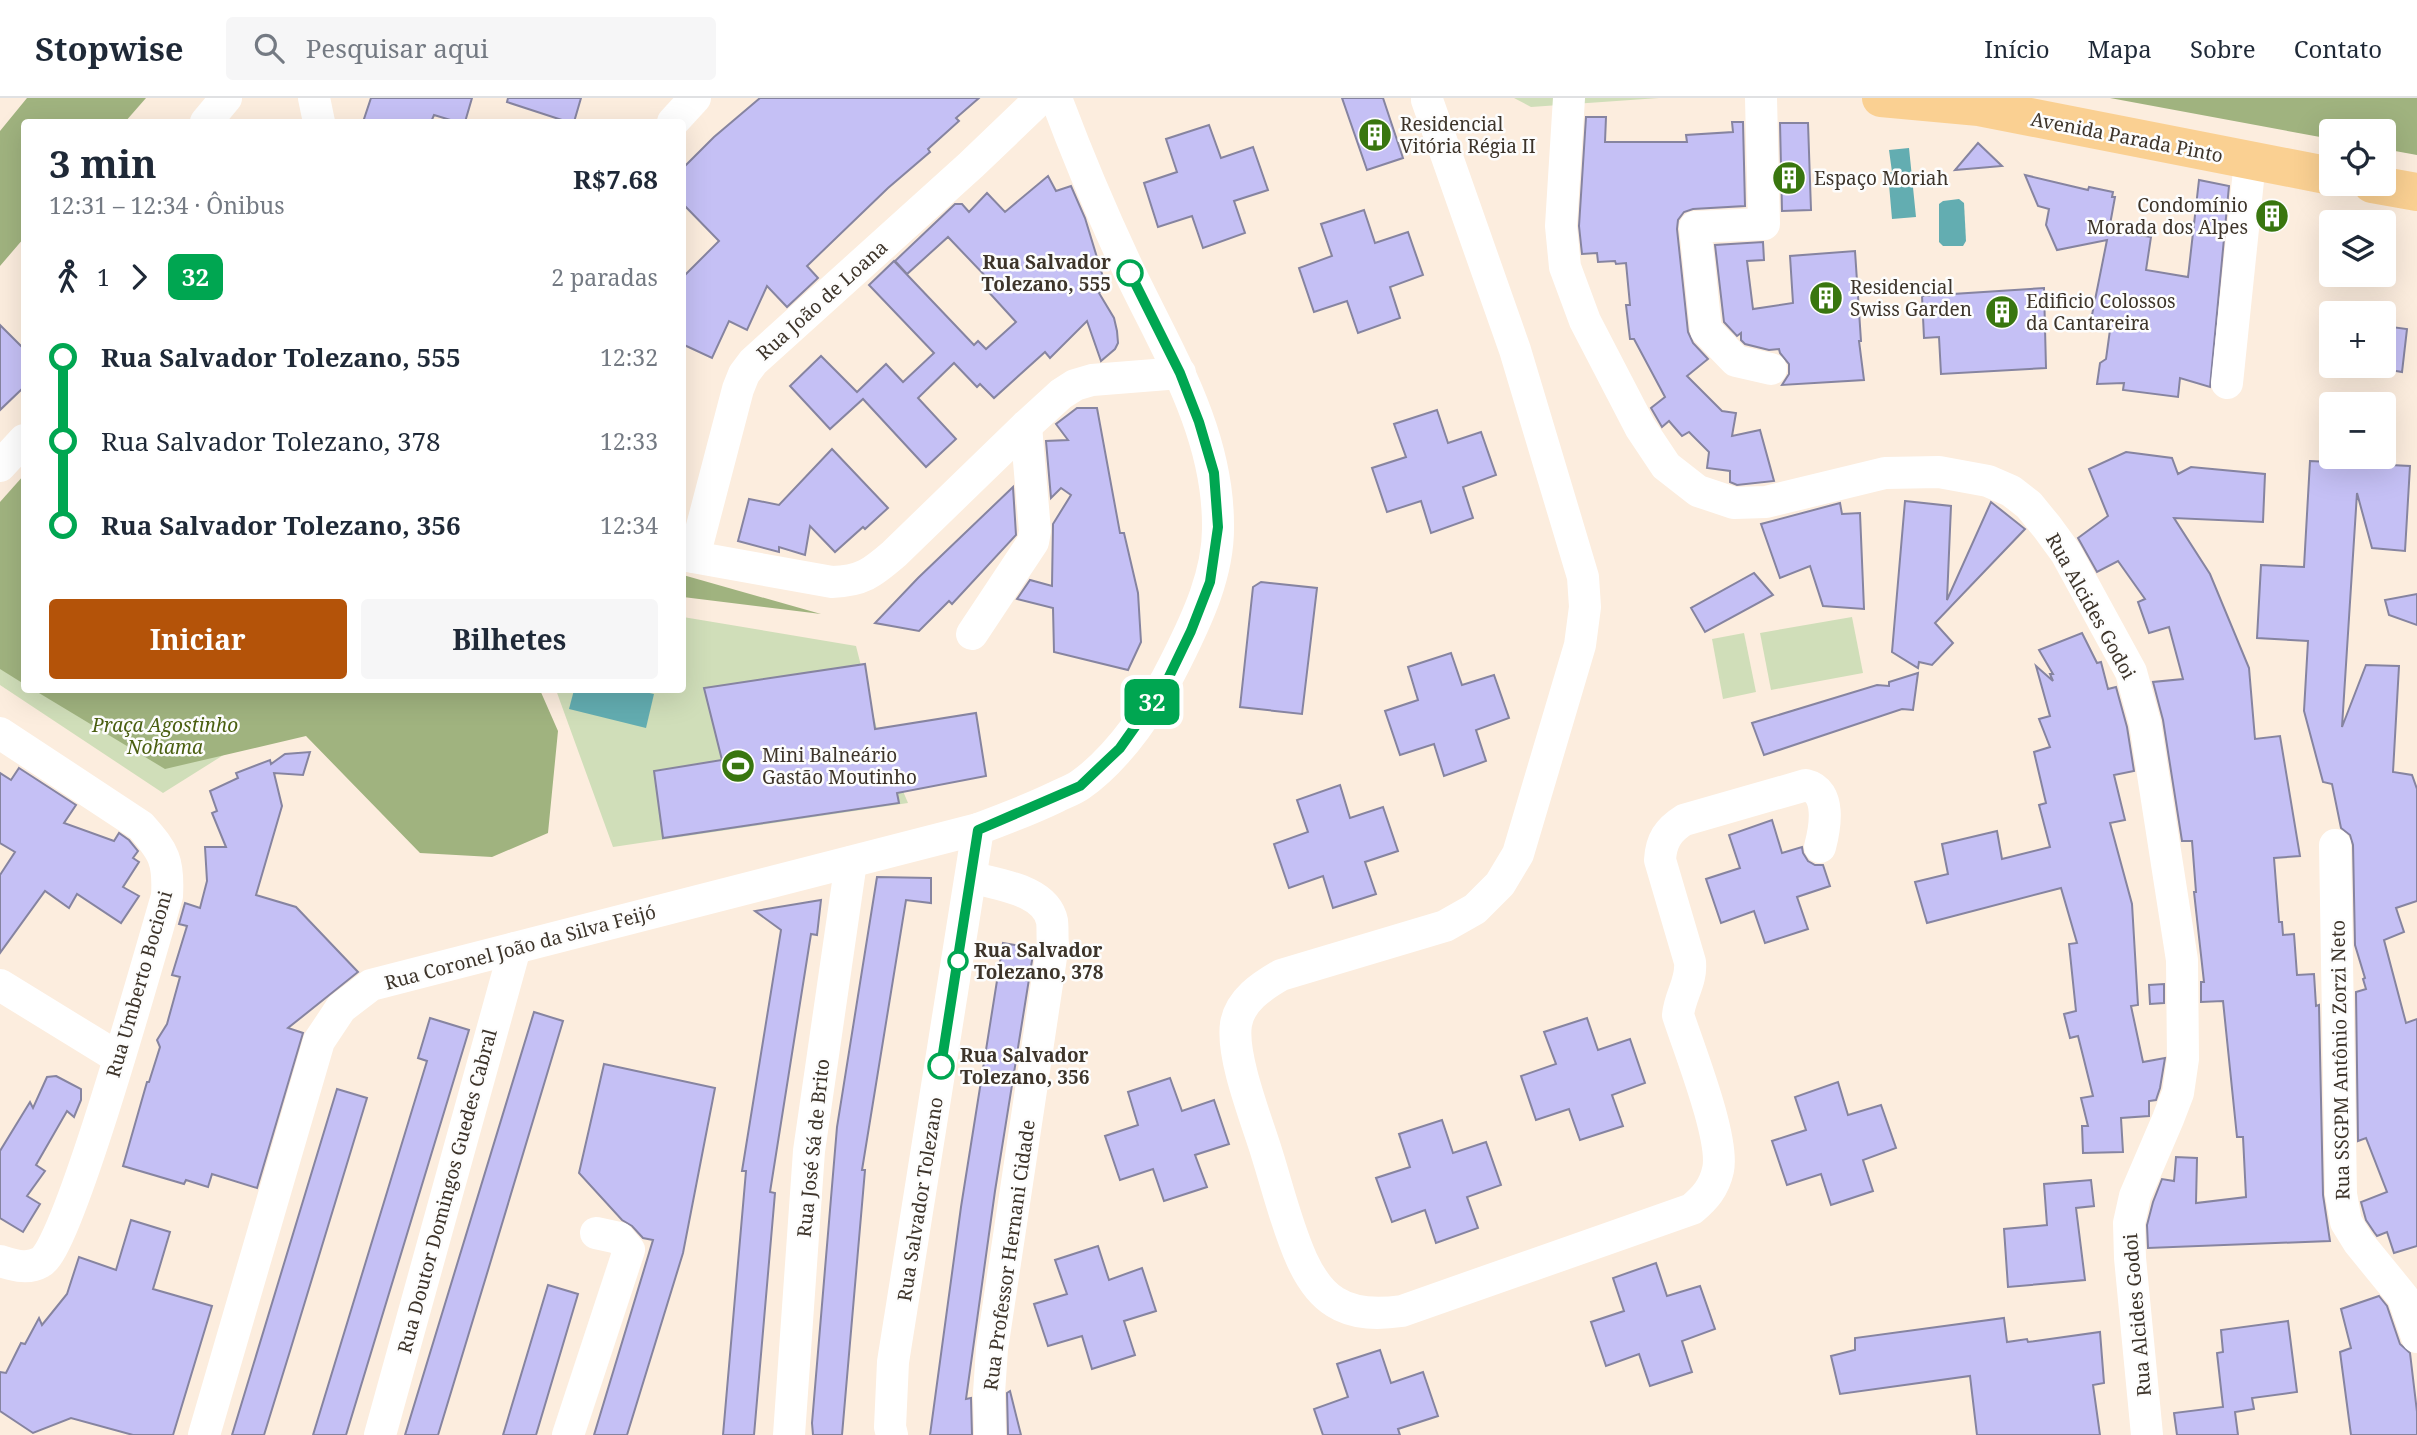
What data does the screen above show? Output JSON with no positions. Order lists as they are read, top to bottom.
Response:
{
  "streets": {
    "main road": ["Avenida Parada Pinto"],
    "street": [
      "Rua João de Loana",
      "Rua Alcides Godoi",
      "Rua Coronel João da Silva Feijó",
      "Rua Umberto Bocioni",
      "Rua SSGPM Antônio Zorzi Neto",
      "Rua José Sá de Brito",
      "Rua Doutor Domingos Guedes Cabral",
      "Rua Salvador Tolezano",
      "Rua Professor Hernani Cidade"
    ]
  },
  "crossings": [
    ["Rua Coronel João da Silva Feijó", "Rua José Sá de Brito"],
    ["Rua Coronel João da Silva Feijó", "Rua Doutor Domingos Guedes Cabral"],
    ["Rua Coronel João da Silva Feijó", "Rua Salvador Tolezano"],
    ["Rua Salvador Tolezano", "Rua Professor Hernani Cidade"]
  ],
  "parks": ["Praça Agostinho Nohama"],
  "places": {
    "building": [
      "Residencial Vitória Régia II",
      "Espaço Moriah",
      "Condomínio Morada dos Alpes",
      "Residencial Swiss Garden",
      "Edificio Colossos da Cantareira"
    ],
    "other": ["Rua Salvador Tolezano, 555", "Rua Salvador Tolezano, 378", "Rua Salvador Tolezano, 356"],
    "sports": ["Mini Balneário Gastão Moutinho"]
  },
  "lines": ["bus line 32"],
  "page": {
    "header": "Stopwise",
    "search": "Pesquisar aqui",
    "nav": [
      "Início",
      "Mapa",
      "Sobre",
      "Contato"
    ],
    "on_map": "32",
    "map_buttons": ["+", "−"],
    "heading": ["3 min", "12:31 – 12:34 · Ônibus", "R$7.68"],
    "legs": ["1", "32", "2 paradas"],
    "list": [
      {
        "name": "Rua Salvador Tolezano, 555",
        "value": "12:32"
      },
      {
        "name": "Rua Salvador Tolezano, 378",
        "value": "12:33"
      },
      {
        "name": "Rua Salvador Tolezano, 356",
        "value": "12:34"
      }
    ],
    "buttons": ["Iniciar", "Bilhetes"]
  }
}
